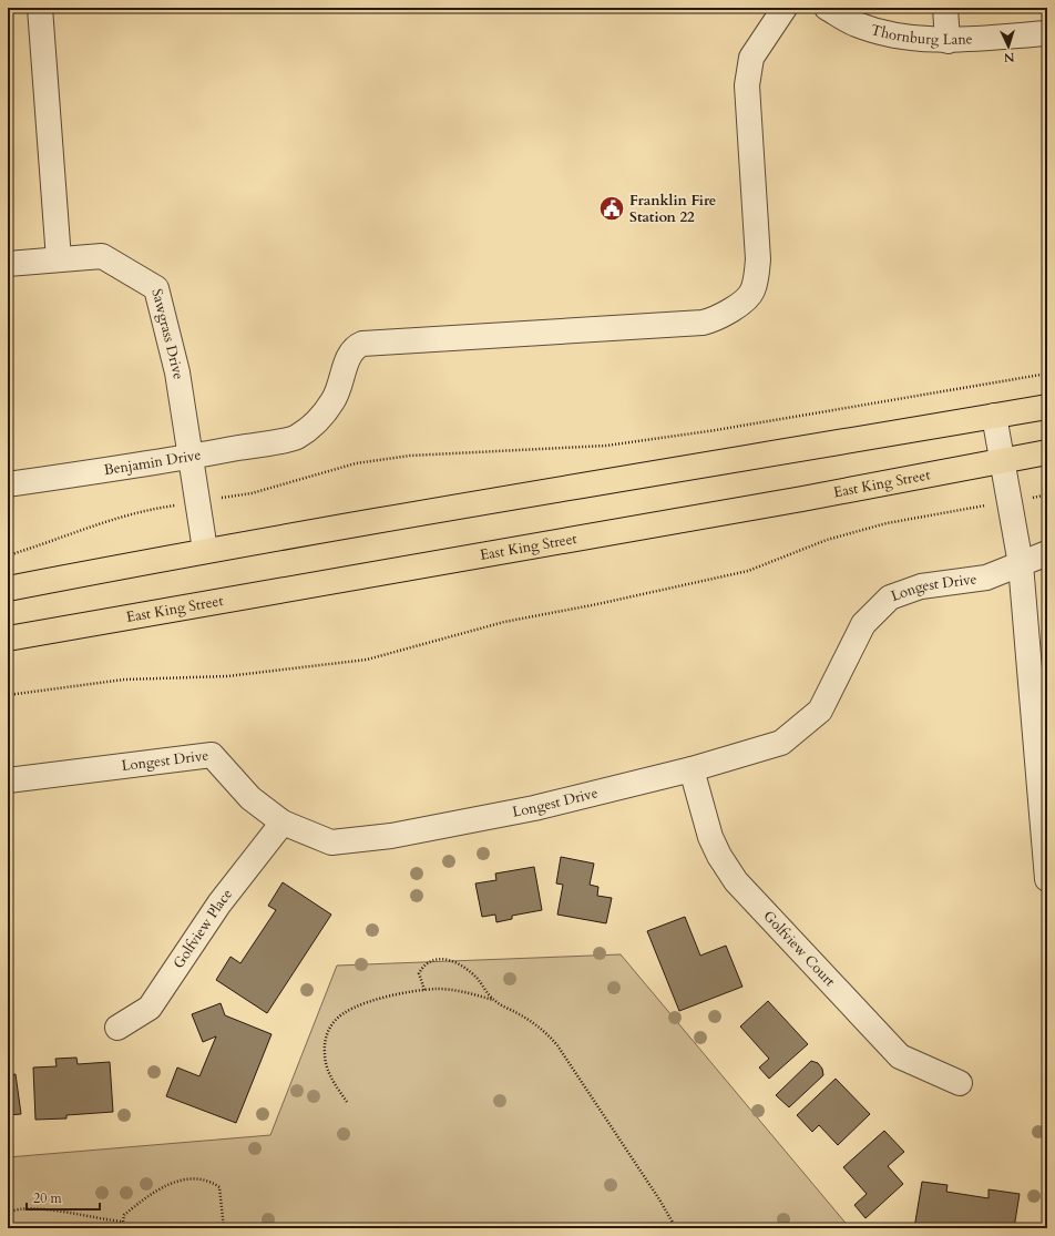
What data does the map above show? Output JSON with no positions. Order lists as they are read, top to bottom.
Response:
{
  "streets": {
    "main road": ["East King Street"],
    "street": [
      "Thornburg Lane",
      "Sawgrass Drive",
      "Benjamin Drive",
      "Longest Drive",
      "Golfview Place",
      "Golfview Court"
    ]
  },
  "crossings": [
    ["Sawgrass Drive", "Benjamin Drive"],
    ["Longest Drive", "Golfview Place"],
    ["Longest Drive", "Golfview Court"]
  ],
  "places": {
    "public building": ["Franklin Fire Station 22"]
  },
  "scale_bar": "20 m",
  "north": "bottom"
}
